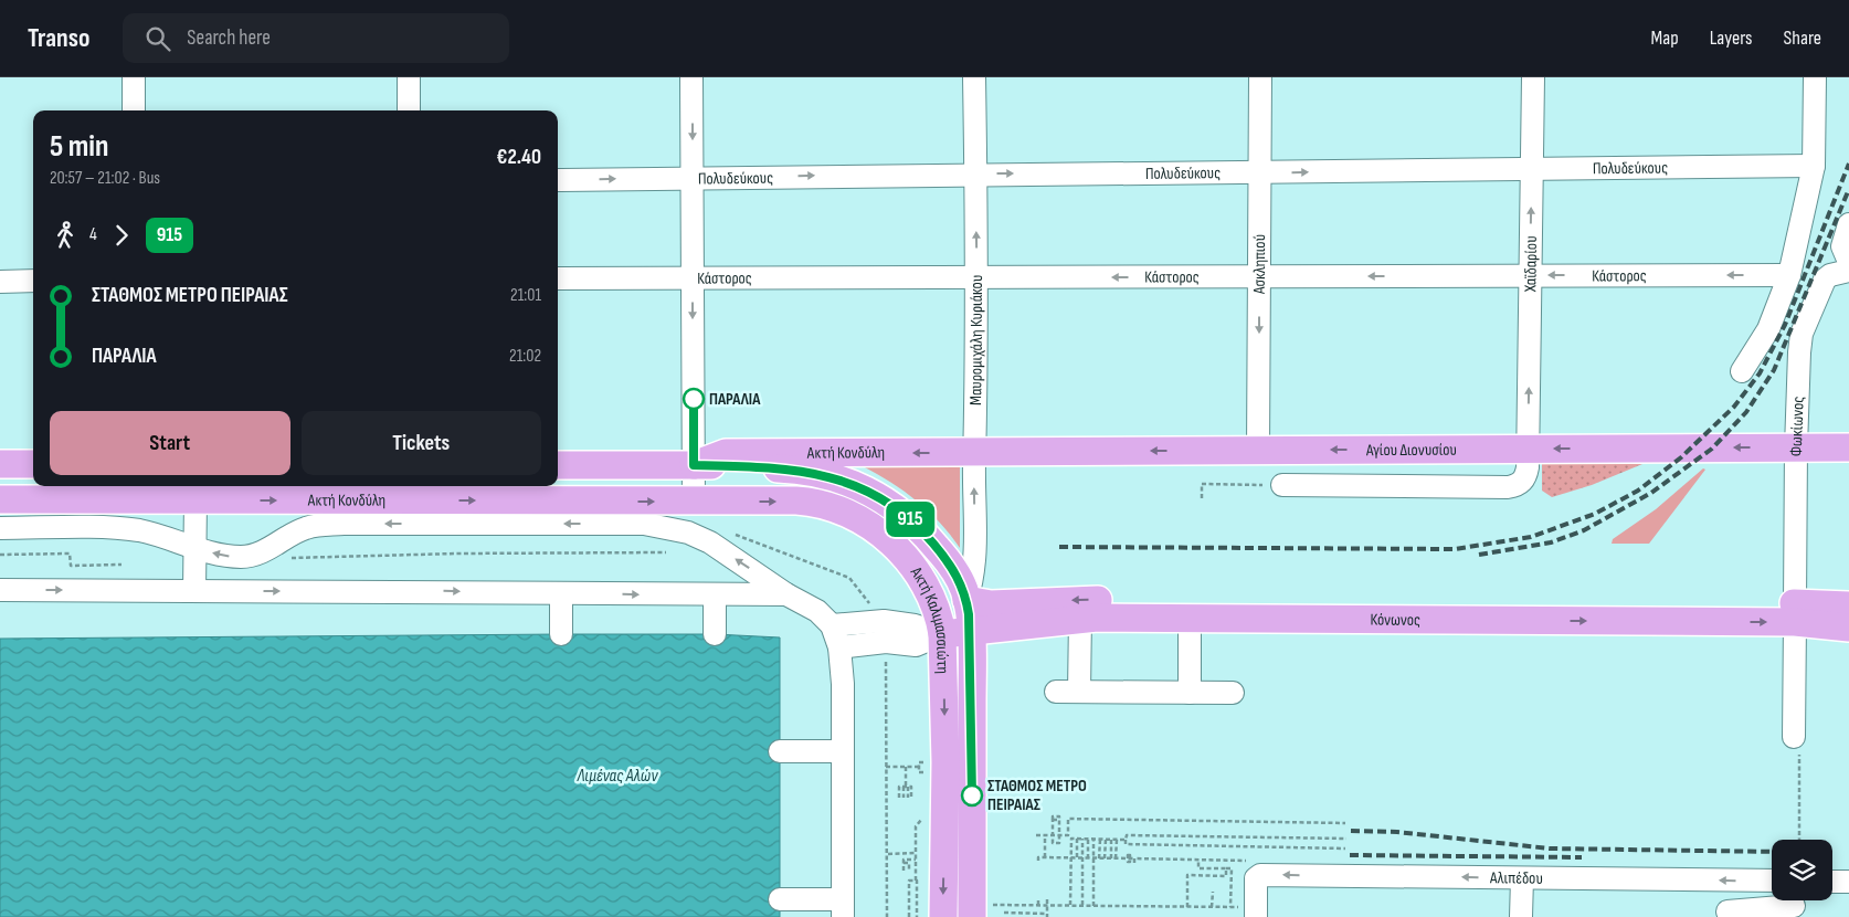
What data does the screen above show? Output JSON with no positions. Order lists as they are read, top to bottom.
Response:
{
  "streets": {
    "main road": [
      "Αγίου Διονυσίου",
      "Ακτή Κονδύλη",
      "Κόνωνος",
      "Ακτή Καλιμασσιώτη"
    ],
    "street": [
      "Πολυδεύκους",
      "Χαϊδαρίου",
      "Ασκληπιού",
      "Κάστορος",
      "Μαυρομιχάλη Κυριάκου",
      "Φωκίωνος",
      "Αλιπέδου"
    ]
  },
  "crossings": [
    ["Πολυδεύκους", "Χαϊδαρίου"],
    ["Πολυδεύκους", "Ασκληπιού"],
    ["Πολυδεύκους", "Μαυρομιχάλη Κυριάκου"],
    ["Χαϊδαρίου", "Κάστορος"],
    ["Χαϊδαρίου", "Αγίου Διονυσίου"],
    ["Ασκληπιού", "Κάστορος"],
    ["Ασκληπιού", "Αγίου Διονυσίου"],
    ["Κάστορος", "Μαυρομιχάλη Κυριάκου"],
    ["Μαυρομιχάλη Κυριάκου", "Αγίου Διονυσίου"],
    ["Μαυρομιχάλη Κυριάκου", "Ακτή Κονδύλη"],
    ["Μαυρομιχάλη Κυριάκου", "Κόνωνος"],
    ["Μαυρομιχάλη Κυριάκου", "Ακτή Καλιμασσιώτη"],
    ["Φωκίωνος", "Αγίου Διονυσίου"],
    ["Φωκίωνος", "Κόνωνος"],
    ["Αγίου Διονυσίου", "Ακτή Κονδύλη"],
    ["Ακτή Κονδύλη", "Ακτή Καλιμασσιώτη"],
    ["Κόνωνος", "Ακτή Καλιμασσιώτη"]
  ],
  "one_way": [
    "Πολυδεύκους",
    "Χαϊδαρίου",
    "Ασκληπιού",
    "Κάστορος",
    "Μαυρομιχάλη Κυριάκου",
    "Αγίου Διονυσίου",
    "Ακτή Καλιμασσιώτη",
    "Αλιπέδου"
  ],
  "water": ["Λιμένας Αλών"],
  "places": ["ΠΑΡΑΛΙΑ", "ΣΤΑΘΜΟΣ ΜΕΤΡΟ ΠΕΙΡΑΙΑΣ"],
  "lines": ["bus line 915"],
  "page": {
    "header": "Transo",
    "search": "Search here",
    "nav": ["Map", "Layers", "Share"],
    "on_map": "915",
    "heading": ["5 min", "20:57 – 21:02 · Bus", "€2.40"],
    "legs": ["4", "915"],
    "list": [
      {
        "name": "ΣΤΑΘΜΟΣ ΜΕΤΡΟ ΠΕΙΡΑΙΑΣ",
        "value": "21:01"
      },
      {
        "name": "ΠΑΡΑΛΙΑ",
        "value": "21:02"
      }
    ],
    "buttons": ["Start", "Tickets"]
  }
}
